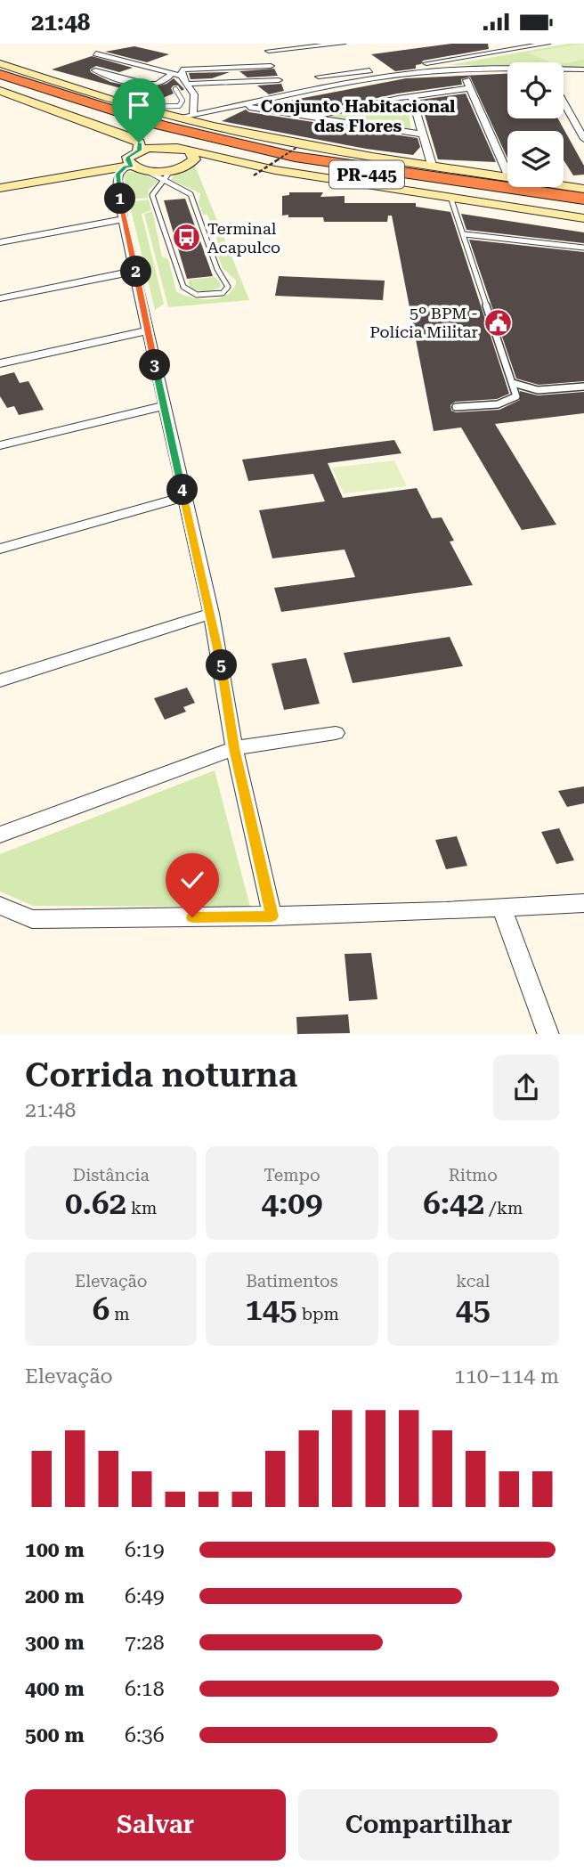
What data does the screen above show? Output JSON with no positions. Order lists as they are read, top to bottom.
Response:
{
  "streets": {
    "highway": ["PR-445"]
  },
  "districts": ["Conjunto Habitacional das Flores"],
  "places": {
    "bus stop": ["Terminal Acapulco"],
    "public building": ["5º BPM - Polícia Militar"]
  },
  "page": {
    "status": "21:48",
    "pins": [
      "1",
      "2",
      "3",
      "4",
      "5"
    ],
    "heading": ["Corrida noturna", "21:48"],
    "stats": [
      ["Distância", "0.62 km"],
      ["Tempo", "4:09"],
      ["Ritmo", "6:42 /km"],
      ["Elevação", "6 m"],
      ["Batimentos", "145 bpm"],
      ["kcal", "45"]
    ],
    "chart": ["Elevação", "110–114 m"],
    "list": [
      {
        "name": "100 m",
        "note": "6:19"
      },
      {
        "name": "200 m",
        "note": "6:49"
      },
      {
        "name": "300 m",
        "note": "7:28"
      },
      {
        "name": "400 m",
        "note": "6:18"
      },
      {
        "name": "500 m",
        "note": "6:36"
      }
    ],
    "buttons": ["Salvar", "Compartilhar"]
  }
}
